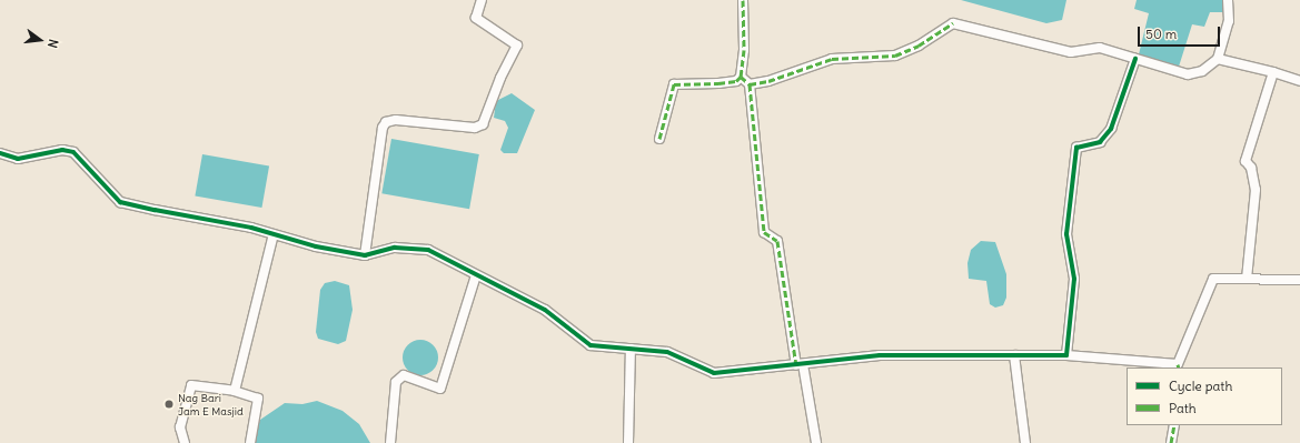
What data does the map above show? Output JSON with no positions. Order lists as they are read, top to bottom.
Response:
{
  "places": ["Nag Bari Jam E Masjid"],
  "legend": ["Cycle path", "Path"],
  "scale_bar": "50 m",
  "north": "right"
}
